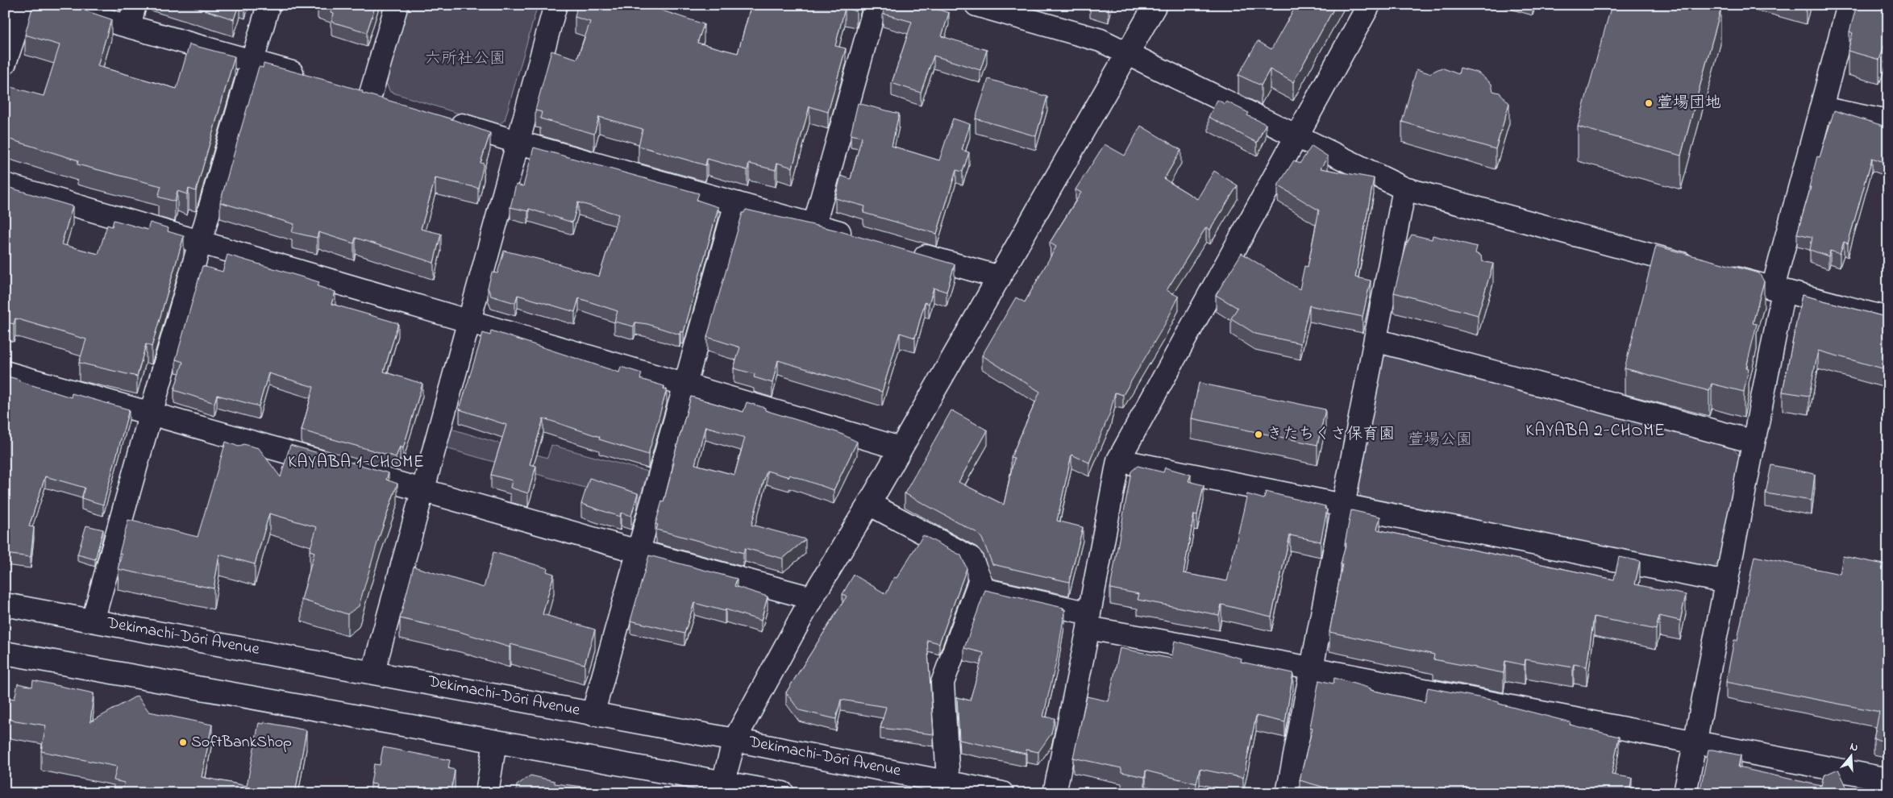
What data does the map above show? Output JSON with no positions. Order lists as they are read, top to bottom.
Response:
{
  "streets": {
    "street": ["Dekimachi-Dōri Avenue"]
  },
  "districts": ["KAYABA 2-CHOME", "KAYABA 1-CHOME"],
  "parks": ["六所社公園", "萱場公園"],
  "places": ["萱場団地", "きたちくさ保育園", "SoftBankShop"],
  "north": "top"
}
